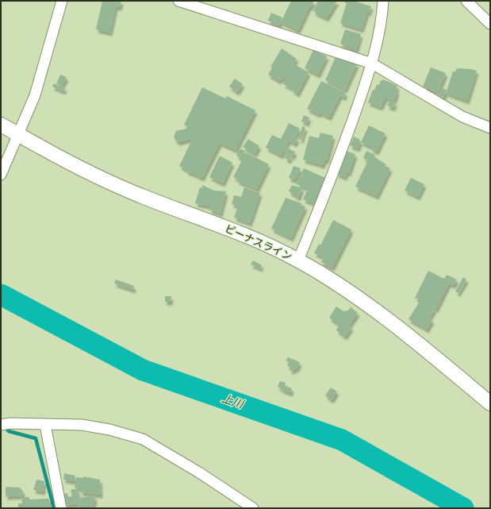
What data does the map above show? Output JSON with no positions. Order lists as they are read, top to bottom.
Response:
{
  "streets": {
    "main road": ["ビーナスライン"]
  },
  "water": ["上川"]
}
